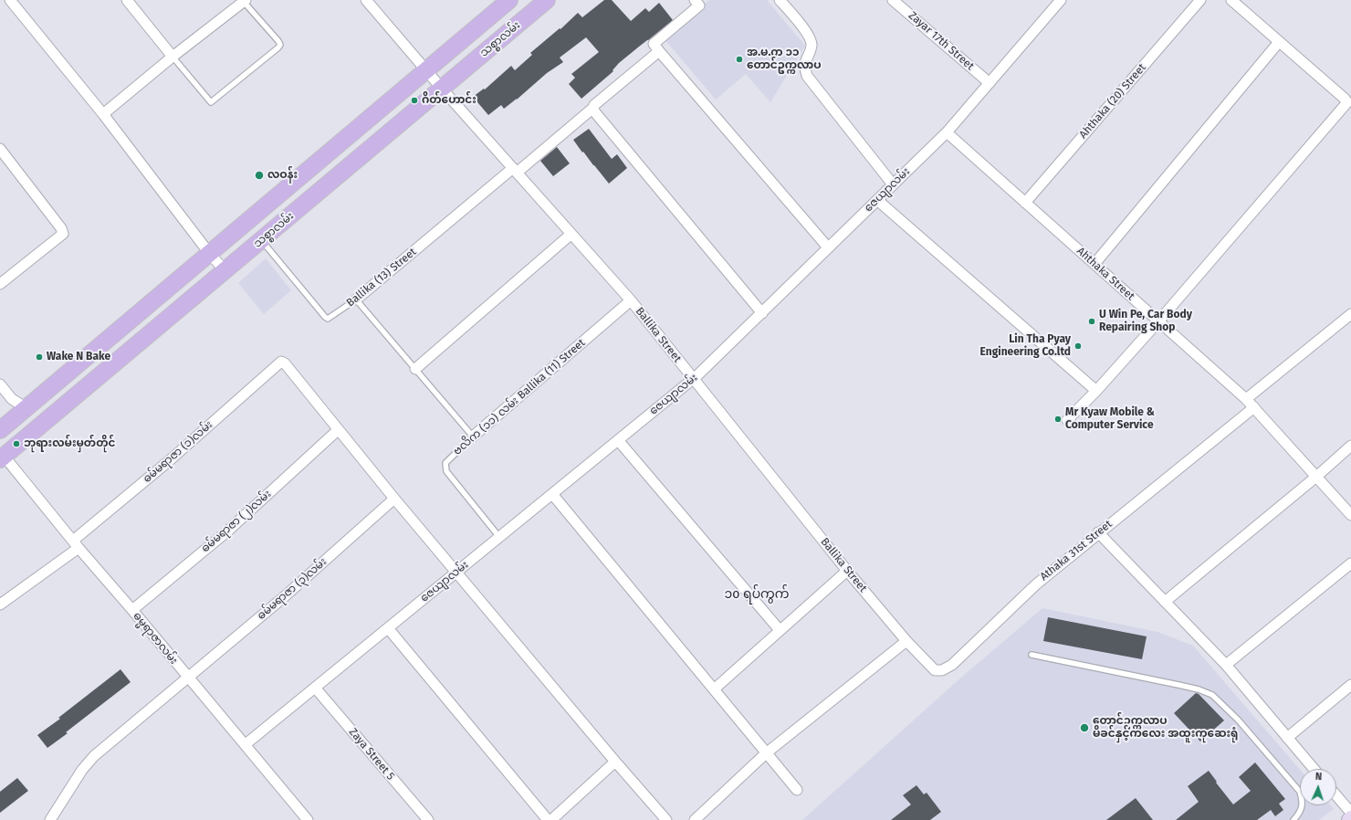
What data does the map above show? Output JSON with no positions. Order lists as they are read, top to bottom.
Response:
{
  "streets": {
    "main road": ["သစ္စာလမ်း"],
    "street": [
      "Zayar 17th Street",
      "Ahthaka (20) Street",
      "ဇေယျာလမ်း",
      "Ahthaka Street",
      "Ballika (13) Street",
      "Ballika Street",
      "ဗလိက (၁၁) လမ်း Ballika (11) Street",
      "ဓမ်မရာဇာ (၁)လမ်း",
      "ဓမ်မရာဇာ (၂)လမ်း",
      "Athaka 31st Street",
      "ဓမ်မရာဇာ (၃)လမ်း",
      "ဓမ္မရာဇာလမ်း",
      "Zaya Street 5"
    ]
  },
  "crossings": [
    ["သစ္စာလမ်း", "Ballika (13) Street"],
    ["သစ္စာလမ်း", "Ballika Street"],
    ["သစ္စာလမ်း", "ဓမ္မရာဇာလမ်း"],
    ["Zayar 17th Street", "ဇေယျာလမ်း"],
    ["Ahthaka (20) Street", "Ahthaka Street"],
    ["ဇေယျာလမ်း", "Ahthaka Street"],
    ["ဇေယျာလမ်း", "Ballika Street"],
    ["ဇေယျာလမ်း", "ဗလိက (၁၁) လမ်း Ballika (11) Street"],
    ["ဇေယျာလမ်း", "ဓမ္မရာဇာလမ်း"],
    ["ဇေယျာလမ်း", "Zaya Street 5"],
    ["Ahthaka Street", "Athaka 31st Street"],
    ["Ballika (13) Street", "Ballika Street"],
    ["Ballika Street", "ဗလိက (၁၁) လမ်း Ballika (11) Street"],
    ["Ballika Street", "Athaka 31st Street"],
    ["ဓမ်မရာဇာ (၁)လမ်း", "ဓမ်မရာဇာ (၂)လမ်း"],
    ["ဓမ်မရာဇာ (၁)လမ်း", "ဓမ္မရာဇာလမ်း"],
    ["ဓမ်မရာဇာ (၂)လမ်း", "ဓမ္မရာဇာလမ်း"],
    ["ဓမ်မရာဇာ (၃)လမ်း", "ဓမ္မရာဇာလမ်း"]
  ],
  "districts": ["၁o ရပ်ကွက်"],
  "places": [
    "အ.မ.က ၁၁ တောင်ဥက္ကလာပ",
    "ဂိတ်ဟောင်း",
    "လဝန်း",
    "U Win Pe, Car Body Repairing Shop",
    "Lin Tha Pyay Engineering Co.ltd",
    "Wake N Bake",
    "Mr Kyaw Mobile & Computer Service",
    "ဘုရားလမ်းမှတ်တိုင်",
    "တောင်ဥက္ကလာပ မိခင်နှင့်ကလေး အထူးကုဆေးရုံ"
  ],
  "north": "top"
}
